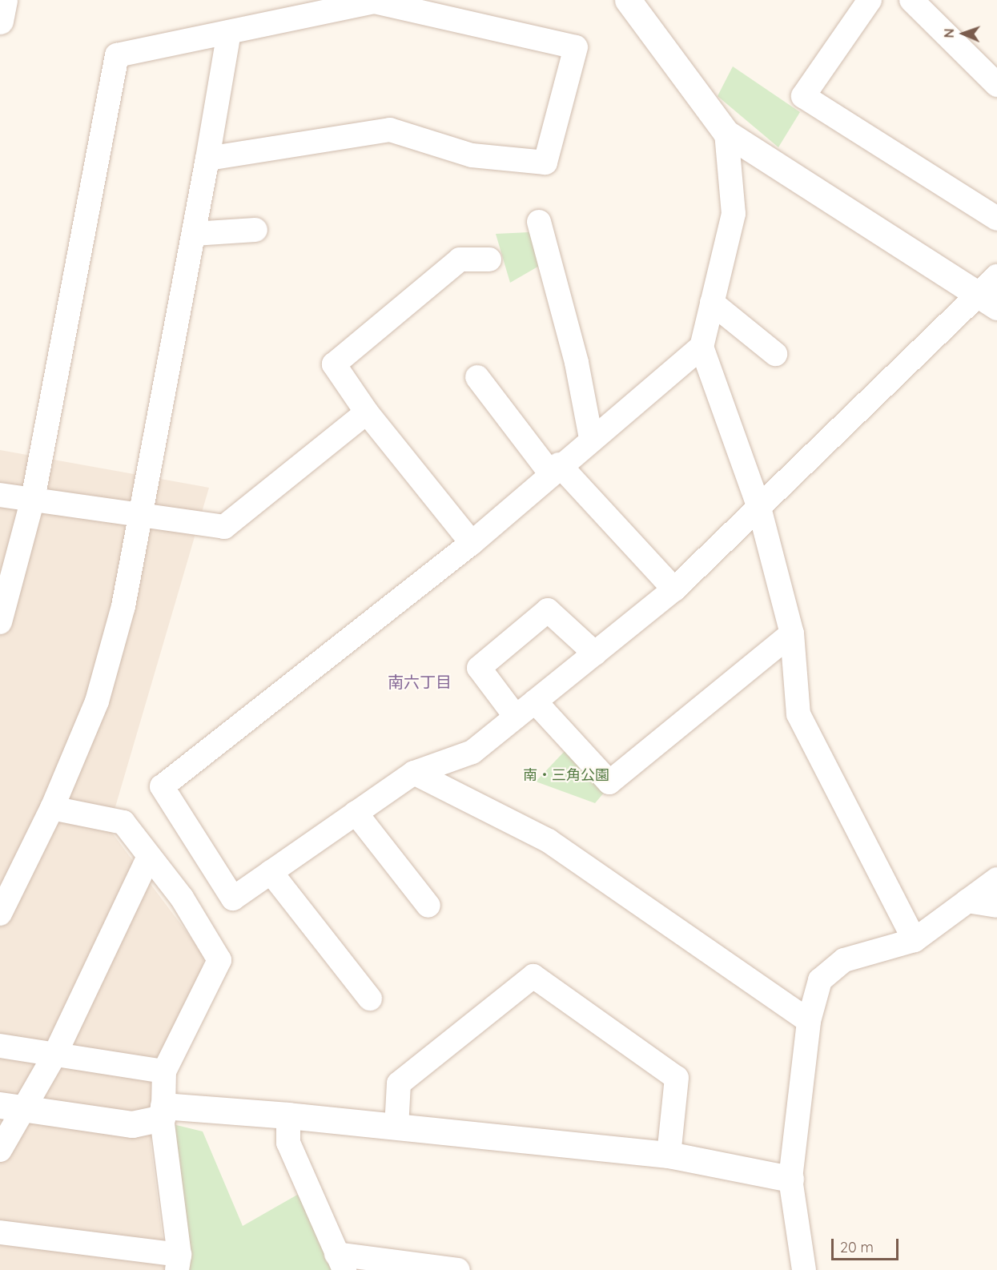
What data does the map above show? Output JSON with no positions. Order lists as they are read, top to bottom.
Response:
{
  "districts": ["南六丁目"],
  "parks": ["南・三角公園"],
  "scale_bar": "20 m",
  "north": "left"
}
